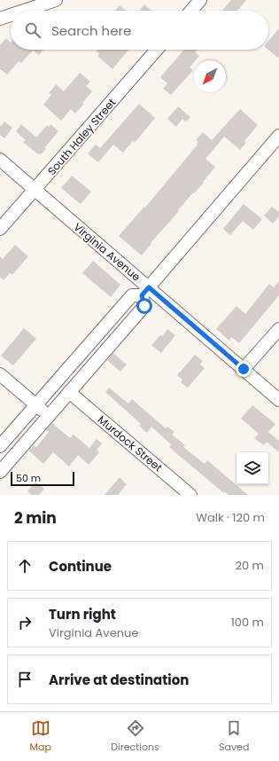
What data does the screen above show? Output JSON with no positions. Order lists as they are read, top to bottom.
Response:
{
  "streets": {
    "street": ["South Haley Street", "Virginia Avenue", "Murdock Street"]
  },
  "crossings": [
    ["South Haley Street", "Virginia Avenue"]
  ],
  "scale_bar": "50 m",
  "north": "bottom left",
  "page": {
    "search": "Search here",
    "scale": "50 m",
    "heading": ["2 min", "Walk · 120 m"],
    "list": [
      ["Continue", "20 m"],
      ["Turn right", "Virginia Avenue", "100 m"],
      "Arrive at destination"
    ],
    "nav": ["Map", "Directions", "Saved"]
  }
}
